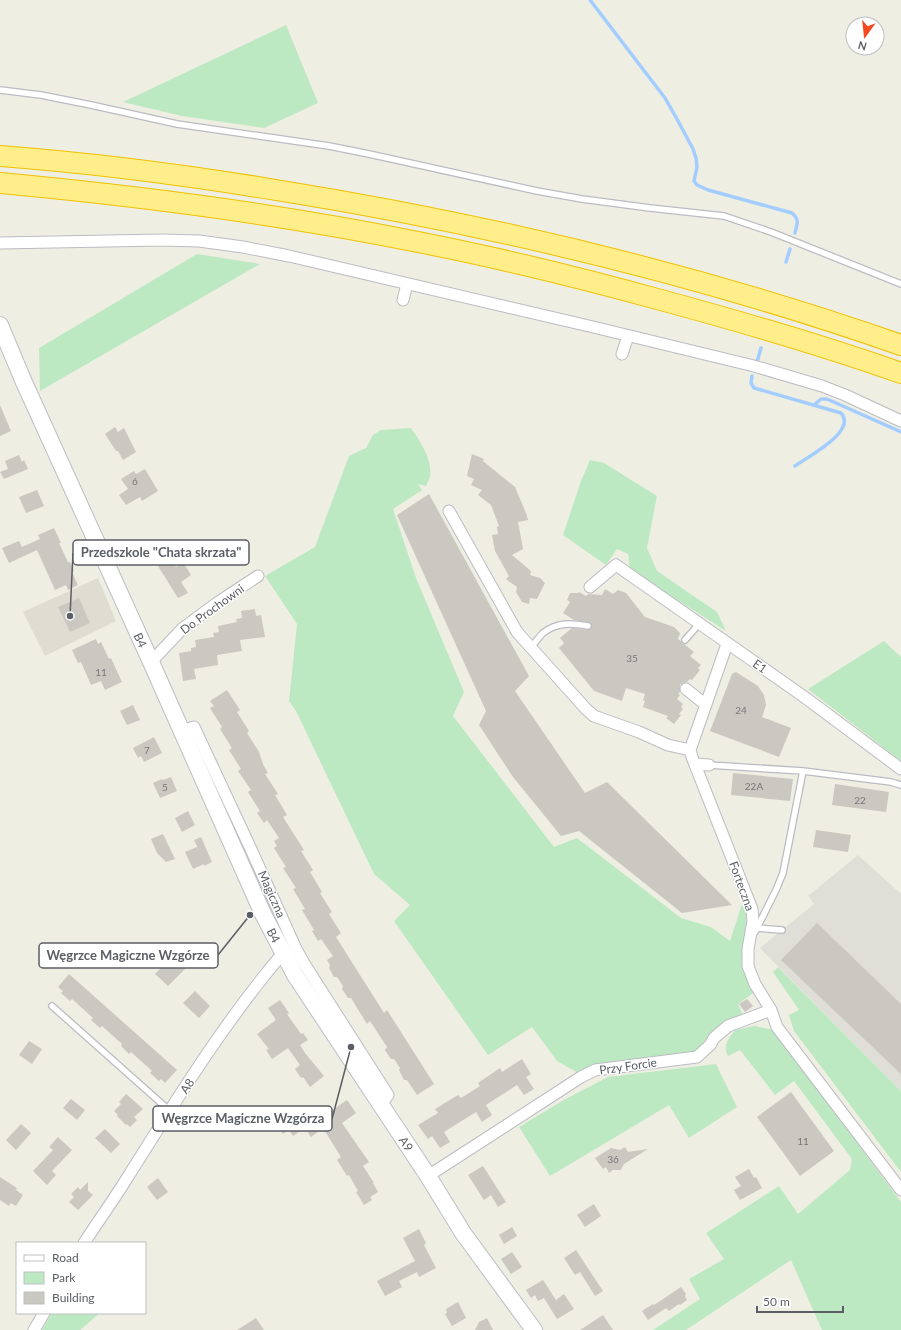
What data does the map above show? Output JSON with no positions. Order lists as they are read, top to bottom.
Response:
{
  "streets": {
    "street": [
      "Do Prochowni",
      "B4",
      "E1",
      "Forteczna",
      "Magiczna",
      "Przy Forcie",
      "A8",
      "A9"
    ]
  },
  "crossings": [
    ["Do Prochowni", "B4"],
    ["B4", "Magiczna"],
    ["B4", "A8"],
    ["B4", "A9"],
    ["Forteczna", "Przy Forcie"],
    ["Magiczna", "A9"],
    ["Przy Forcie", "A9"],
    ["A8", "A9"]
  ],
  "places": ["Przedszkole \"Chata skrzata\"", "Węgrzce Magiczne Wzgórze", "Węgrzce Magiczne Wzgórza"],
  "house_numbers": [
    "6",
    "35",
    "11",
    "24",
    "7",
    "22A",
    "5",
    "22",
    "11",
    "36"
  ],
  "legend": ["Road", "Park", "Building"],
  "scale_bar": "50 m",
  "north": "bottom"
}
